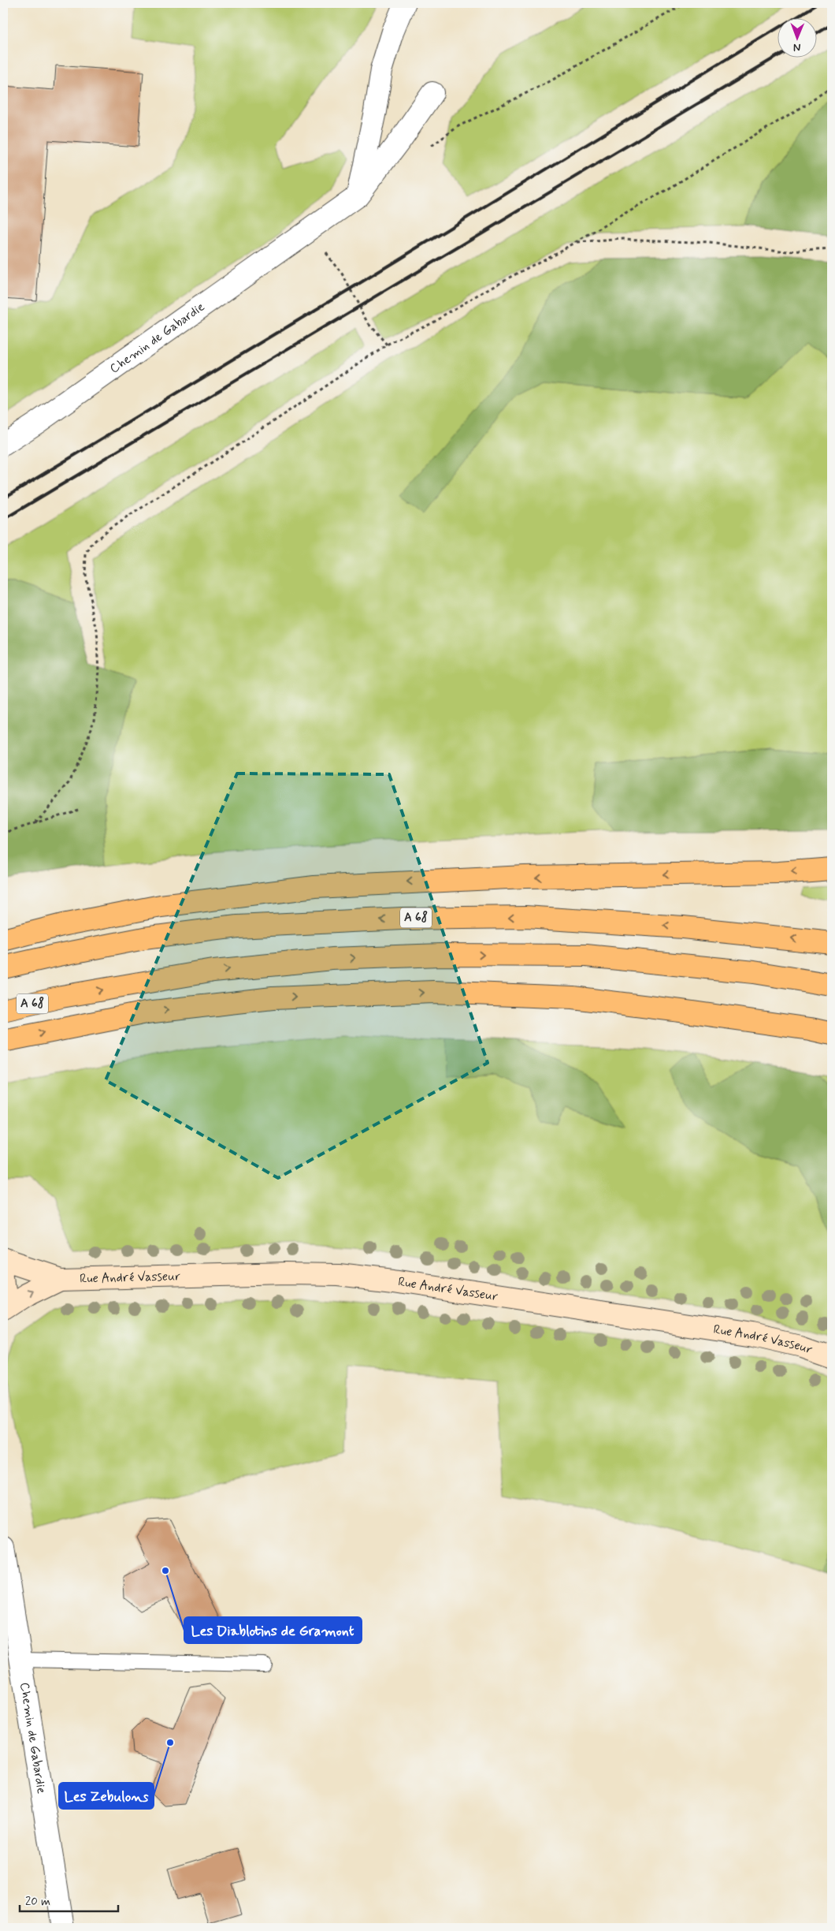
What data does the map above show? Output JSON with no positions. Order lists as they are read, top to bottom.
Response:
{
  "streets": {
    "highway": ["A 68"],
    "street": ["Chemin de Gabardie", "Rue André Vasseur"]
  },
  "places": ["Les Diablotins de Gramont", "Les Zebulons"],
  "scale_bar": "20 m",
  "north": "bottom"
}
